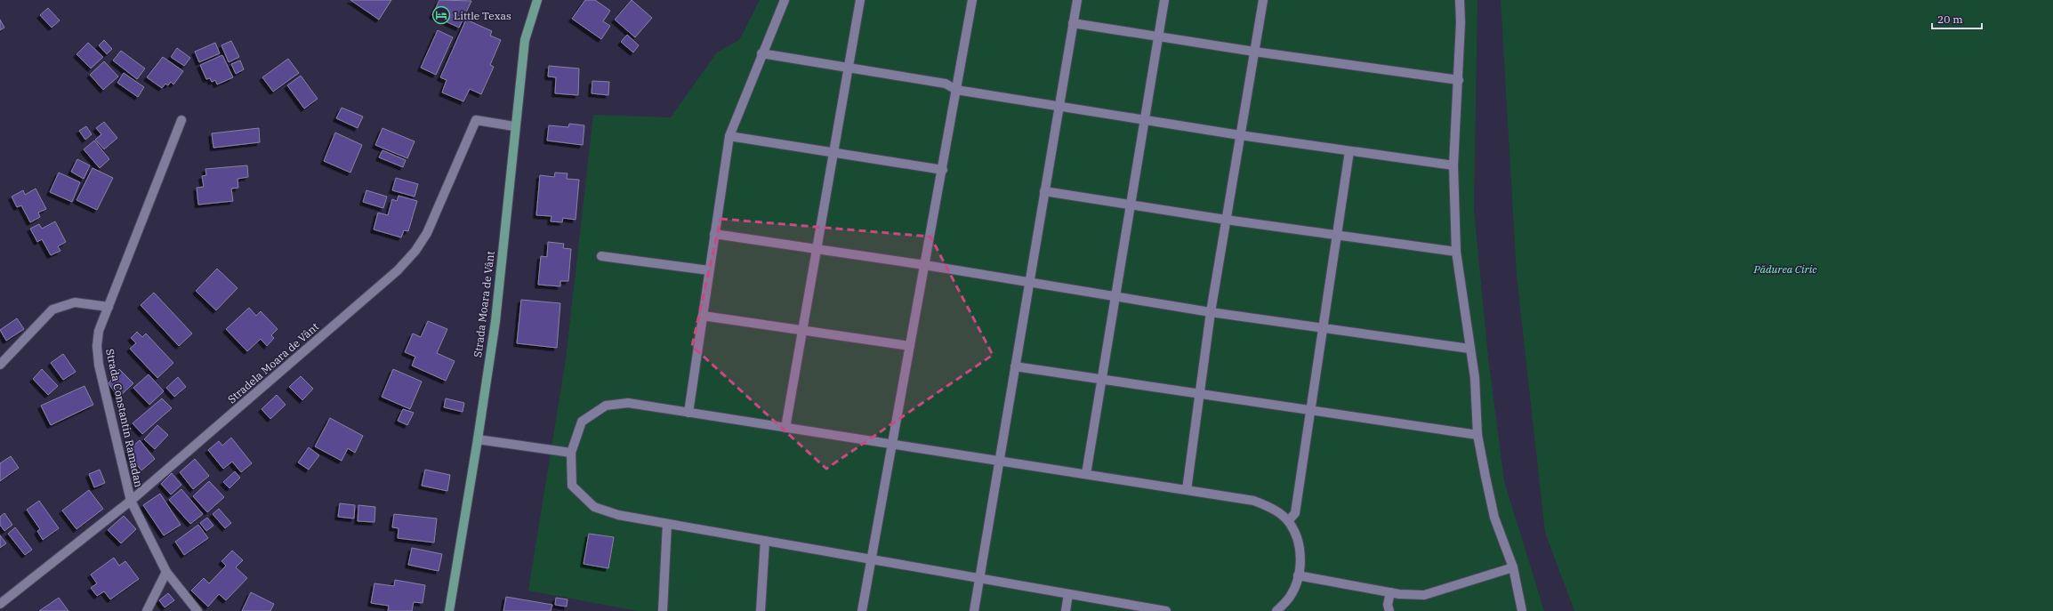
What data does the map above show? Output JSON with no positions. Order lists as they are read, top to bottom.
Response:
{
  "streets": {
    "main road": ["Strada Moara de Vânt"],
    "street": ["Stradela Moara de Vânt", "Strada Constantin Ramadan"]
  },
  "crossings": [
    ["Strada Moara de Vânt", "Stradela Moara de Vânt"],
    ["Stradela Moara de Vânt", "Strada Constantin Ramadan"]
  ],
  "parks": ["Pădurea Ciric"],
  "places": {
    "hotel": ["Little Texas"]
  },
  "scale_bar": "20 m"
}
